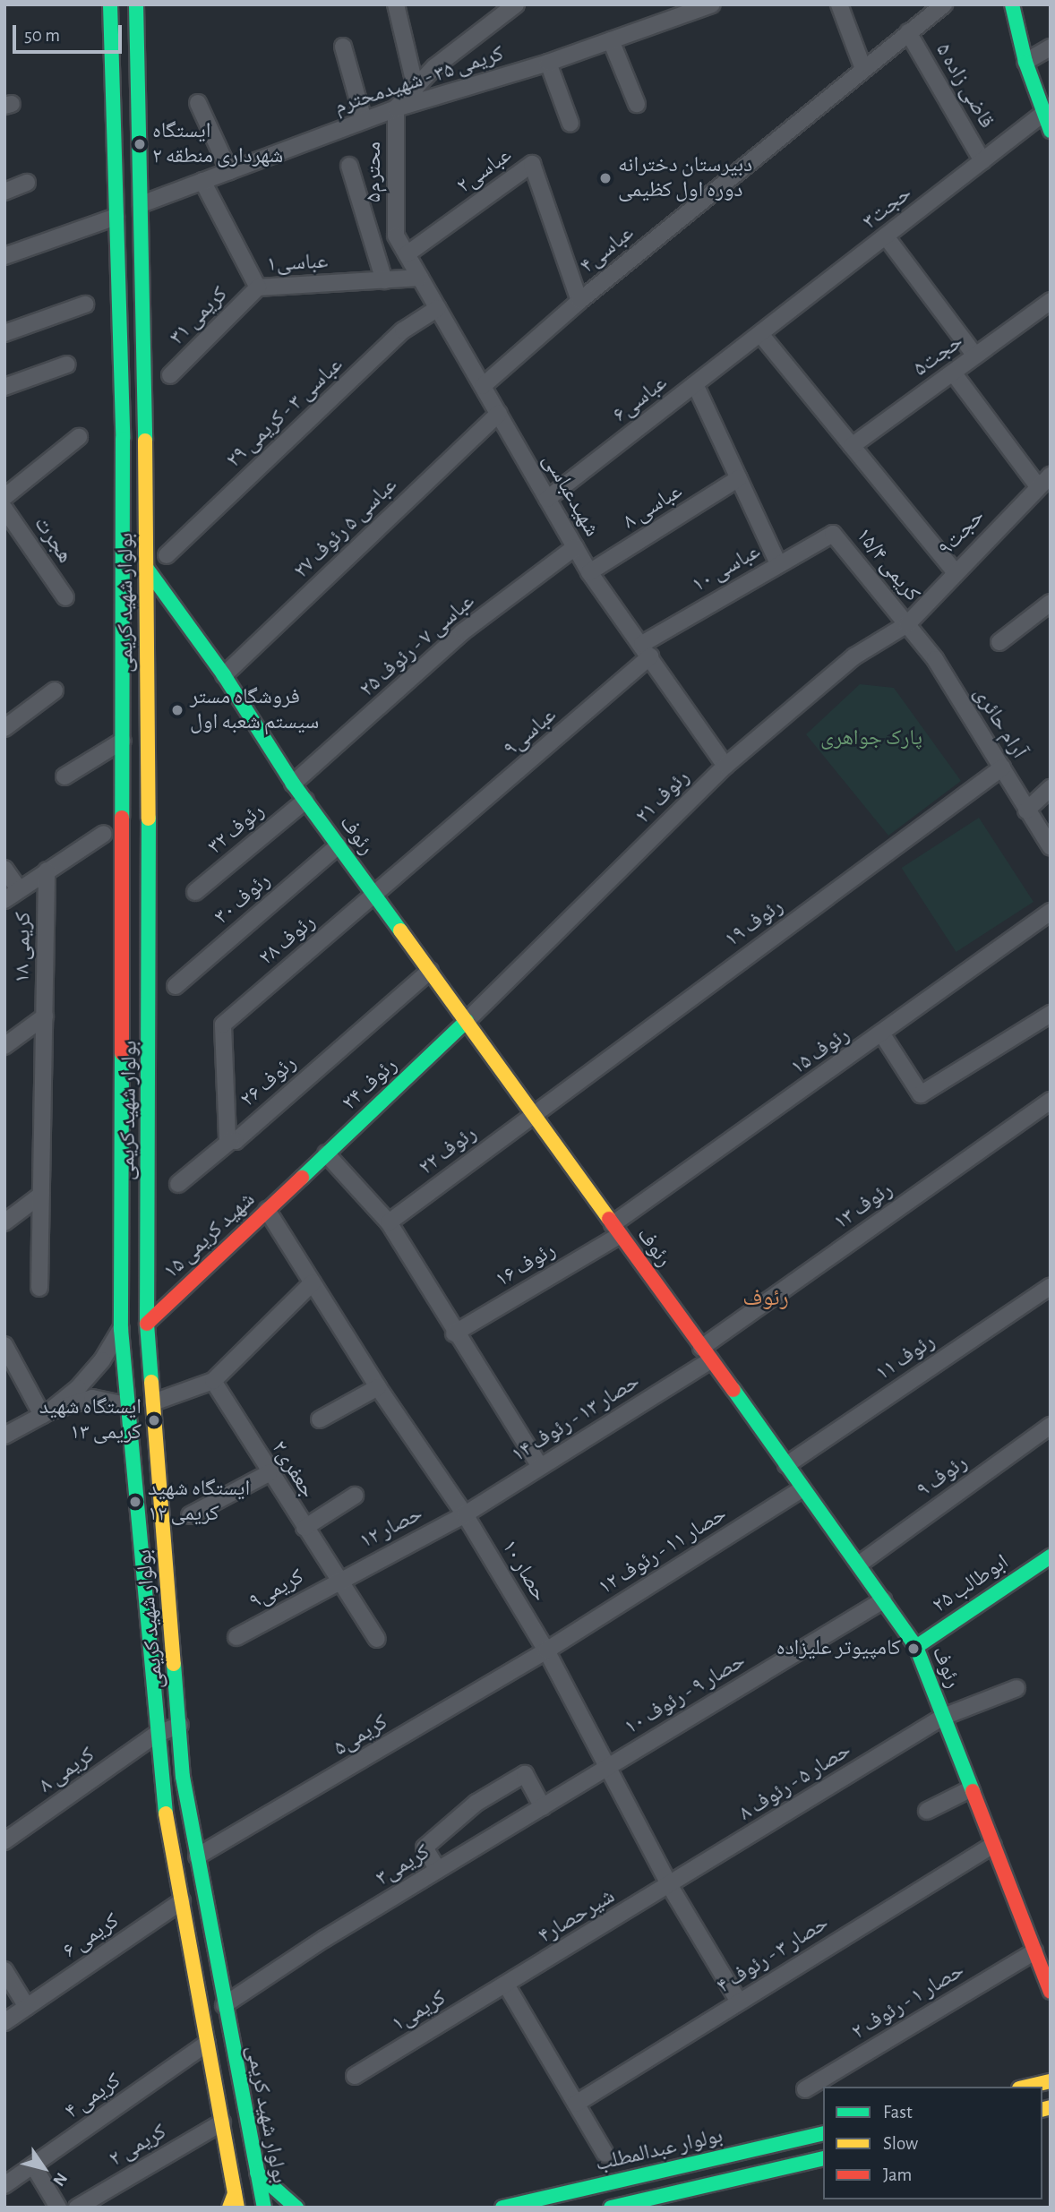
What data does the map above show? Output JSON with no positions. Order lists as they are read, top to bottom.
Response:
{
  "streets": {
    "main road": [
      "بولوار شهید کریمی",
      "رئوف",
      "رئوف ۲۴",
      "شهید کریمی ۱۵",
      "ابوطالب ۲۵",
      "بولوار عبدالمطلب"
    ],
    "street": [
      "کریمی ۳۵ - شهیدمحترم",
      "قاضی زاده ۵",
      "عباسی۲",
      "محترم۵",
      "حجت۳",
      "عباسی۴",
      "عباسی۱",
      "کریمی ۳۱",
      "حجت۵",
      "عباسی۶",
      "عباسی ۳ - کریمی ۲۹",
      "شهیدعباسی",
      "عباسی ۸",
      "عباسی ۵ رئوف ۲۷",
      "حجت۹",
      "هجرت",
      "کریمی ۱۵/۴",
      "عباسی ۱۰",
      "عباسی ۷ - رئوف ۲۵",
      "آرام حائری",
      "عباسی۹",
      "رئوف ۲۱",
      "رئوف ۳۲",
      "رئوف ۳۰",
      "رئوف ۱۹",
      "رئوف ۲۸",
      "کریمی ۱۸",
      "رئوف ۱۵",
      "رئوف ۲۶",
      "رئوف ۲۲",
      "رئوف ۱۳",
      "رئوف ۱۶",
      "رئوف ۱۱",
      "حصار ۱۳ - رئوف ۱۴",
      "جعفری۲",
      "رئوف ۹",
      "حصار ۱۲",
      "حصار ۱۱ - رئوف ۱۲",
      "حصار ۱۰",
      "کریمی۹",
      "حصار ۹ - رئوف ۱۰",
      "کریمی۵",
      "کریمی ۸",
      "حصار ۵ - رئوف ۸",
      "کریمی۳",
      "شیرحصار۴",
      "کریمی ۶",
      "حصار ۳ - رئوف ۴",
      "حصار ۱ - رئوف ۲",
      "کریمی۱",
      "کریمی ۴",
      "کریمی ۲"
    ]
  },
  "crossings": [
    ["کریمی ۳۵ - شهیدمحترم", "محترم۵"],
    ["کریمی ۳۵ - شهیدمحترم", "عباسی۱"],
    ["کریمی ۳۵ - شهیدمحترم", "بولوار شهید کریمی"],
    ["قاضی زاده ۵", "حجت۳"],
    ["قاضی زاده ۵", "عباسی۴"],
    ["عباسی۲", "عباسی۴"],
    ["عباسی۲", "شهیدعباسی"],
    ["محترم۵", "شهیدعباسی"],
    ["حجت۳", "عباسی۶"],
    ["عباسی۴", "شهیدعباسی"],
    ["عباسی۱", "کریمی ۳۱"],
    ["عباسی۱", "شهیدعباسی"],
    ["عباسی۶", "شهیدعباسی"],
    ["عباسی ۳ - کریمی ۲۹", "شهیدعباسی"],
    ["شهیدعباسی", "عباسی ۸"],
    ["شهیدعباسی", "عباسی ۵ رئوف ۲۷"],
    ["شهیدعباسی", "عباسی ۱۰"],
    ["شهیدعباسی", "عباسی ۷ - رئوف ۲۵"],
    ["شهیدعباسی", "عباسی۹"],
    ["شهیدعباسی", "رئوف ۲۱"],
    ["عباسی ۵ رئوف ۲۷", "رئوف"],
    ["حجت۹", "کریمی ۱۵/۴"],
    ["حجت۹", "آرام حائری"],
    ["حجت۹", "رئوف ۲۱"],
    ["کریمی ۱۵/۴", "عباسی ۱۰"],
    ["کریمی ۱۵/۴", "آرام حائری"],
    ["کریمی ۱۵/۴", "رئوف ۲۱"],
    ["عباسی ۱۰", "عباسی۹"],
    ["بولوار شهید کریمی", "رئوف"],
    ["بولوار شهید کریمی", "شهید کریمی ۱۵"],
    ["بولوار شهید کریمی", "کریمی۵"],
    ["بولوار شهید کریمی", "کریمی ۸"],
    ["بولوار شهید کریمی", "کریمی۳"],
    ["بولوار شهید کریمی", "کریمی ۶"],
    ["بولوار شهید کریمی", "کریمی ۴"],
    ["بولوار شهید کریمی", "کریمی ۲"],
    ["عباسی ۷ - رئوف ۲۵", "رئوف"],
    ["آرام حائری", "رئوف ۲۱"],
    ["آرام حائری", "رئوف ۱۹"],
    ["عباسی۹", "رئوف"],
    ["عباسی۹", "رئوف ۲۸"],
    ["رئوف ۲۱", "رئوف"],
    ["رئوف ۲۱", "رئوف ۲۴"],
    ["رئوف ۳۲", "رئوف"],
    ["رئوف", "رئوف ۳۰"],
    ["رئوف", "رئوف ۱۹"],
    ["رئوف", "رئوف ۲۸"],
    ["رئوف", "رئوف ۱۵"],
    ["رئوف", "رئوف ۲۶"],
    ["رئوف", "رئوف ۲۴"],
    ["رئوف", "رئوف ۲۲"],
    ["رئوف", "رئوف ۱۳"],
    ["رئوف", "رئوف ۱۶"],
    ["رئوف", "رئوف ۱۱"],
    ["رئوف", "حصار ۱۳ - رئوف ۱۴"],
    ["رئوف", "رئوف ۹"],
    ["رئوف", "حصار ۱۱ - رئوف ۱۲"],
    ["رئوف", "ابوطالب ۲۵"],
    ["رئوف", "حصار ۹ - رئوف ۱۰"],
    ["رئوف", "حصار ۵ - رئوف ۸"],
    ["رئوف", "حصار ۳ - رئوف ۴"],
    ["رئوف", "حصار ۱ - رئوف ۲"],
    ["رئوف ۱۹", "رئوف ۲۲"],
    ["رئوف ۲۸", "رئوف ۲۶"],
    ["رئوف ۱۵", "رئوف ۱۶"],
    ["رئوف ۲۴", "شهید کریمی ۱۵"],
    ["رئوف ۱۳", "حصار ۱۳ - رئوف ۱۴"],
    ["شهید کریمی ۱۵", "حصار ۱۰"],
    ["حصار ۱۳ - رئوف ۱۴", "حصار ۱۲"],
    ["حصار ۱۳ - رئوف ۱۴", "حصار ۱۰"],
    ["جعفری۲", "حصار ۱۲"],
    ["جعفری۲", "کریمی۹"],
    ["حصار ۱۲", "حصار ۱۰"],
    ["حصار ۱۲", "کریمی۹"],
    ["حصار ۱۱ - رئوف ۱۲", "حصار ۱۰"],
    ["حصار ۱۱ - رئوف ۱۲", "کریمی۵"],
    ["حصار ۱۰", "حصار ۹ - رئوف ۱۰"],
    ["حصار ۱۰", "کریمی۵"],
    ["حصار ۱۰", "حصار ۵ - رئوف ۸"],
    ["حصار ۱۰", "کریمی۳"],
    ["حصار ۱۰", "شیرحصار۴"],
    ["حصار ۱۰", "حصار ۳ - رئوف ۴"],
    ["حصار ۹ - رئوف ۱۰", "کریمی۳"],
    ["حصار ۵ - رئوف ۸", "شیرحصار۴"],
    ["شیرحصار۴", "کریمی۱"]
  ],
  "districts": ["رئوف"],
  "parks": ["پارک جواهری"],
  "places": [
    "ایستگاه شهرداری منطقه ۲",
    "دبیرستان دخترانه دوره اول کظیمی",
    "فروشگاه مستر سیستم شعبه اول",
    "ایستگاه شهید کریمی ۱۳",
    "ایستگاه شهید کریمی ۱۲",
    "کامپیوتر علیزاده"
  ],
  "legend": ["Fast", "Slow", "Jam"],
  "scale_bar": "50 m",
  "north": "bottom right"
}
